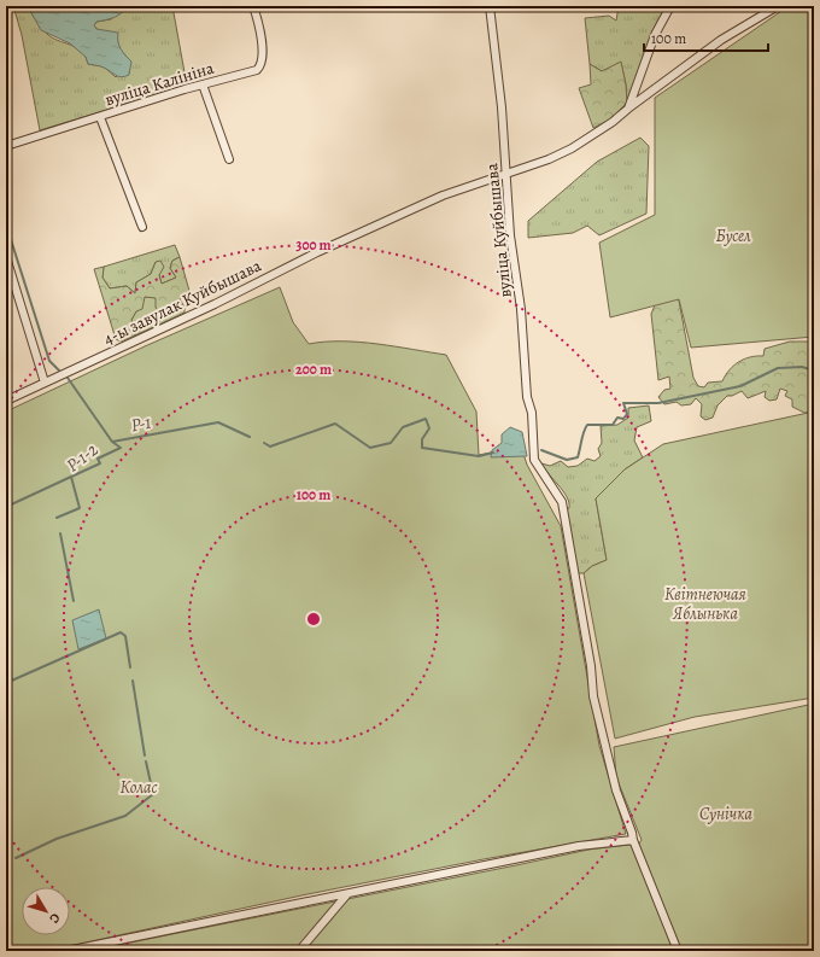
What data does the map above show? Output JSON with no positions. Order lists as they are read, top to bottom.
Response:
{
  "streets": {
    "street": ["вуліца Калініна", "вуліца Куйбышава", "4-ы завулак Куйбышава"]
  },
  "crossings": [
    ["вуліца Куйбышава", "4-ы завулак Куйбышава"]
  ],
  "water": ["P-1", "P-1-2"],
  "parks": [
    "Бусел",
    "Квітнеючая Яблынька",
    "Колас",
    "Сунічка"
  ],
  "scale_bar": "100 m",
  "north": "bottom right",
  "rings": ["300 m", "200 m", "100 m"]
}
